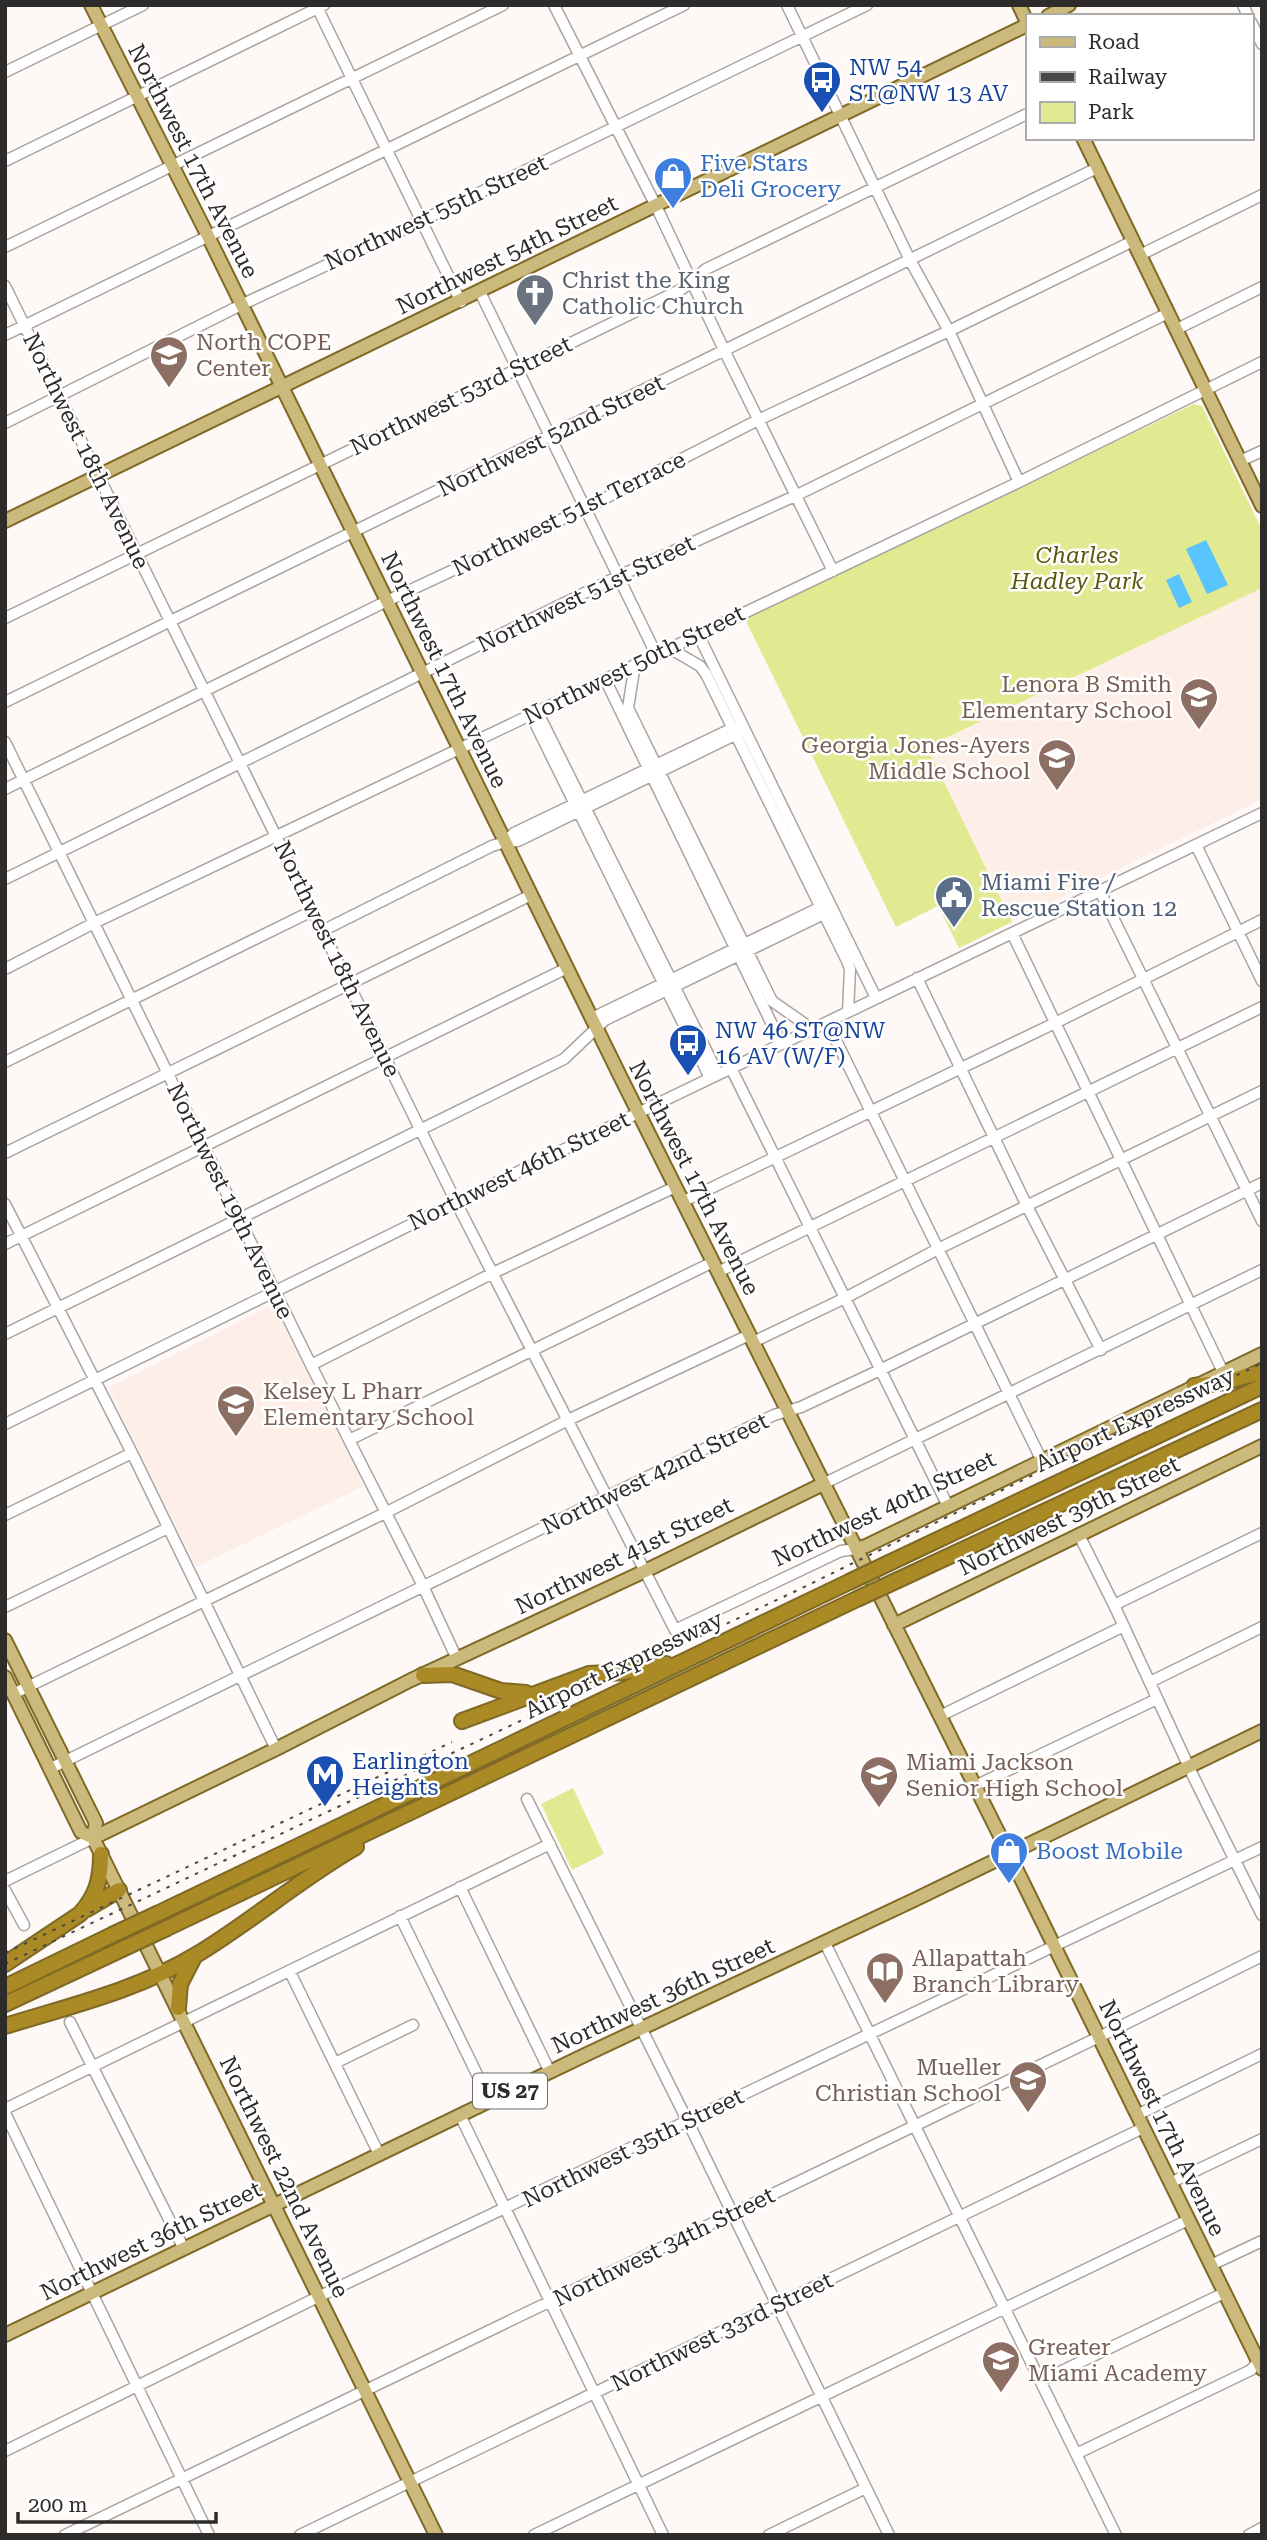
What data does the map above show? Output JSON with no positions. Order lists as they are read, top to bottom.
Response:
{
  "streets": {
    "highway": ["Airport Expressway"],
    "main road": [
      "Northwest 17th Avenue",
      "Northwest 54th Street",
      "Northwest 40th Street",
      "Northwest 39th Street",
      "Northwest 41st Street",
      "Northwest 36th Street",
      "US 27",
      "Northwest 22nd Avenue"
    ],
    "street": [
      "Northwest 55th Street",
      "Northwest 53rd Street",
      "Northwest 52nd Street",
      "Northwest 18th Avenue",
      "Northwest 51st Terrace",
      "Northwest 51st Street",
      "Northwest 50th Street",
      "Northwest 46th Street",
      "Northwest 19th Avenue",
      "Northwest 42nd Street",
      "Northwest 35th Street",
      "Northwest 34th Street",
      "Northwest 33rd Street"
    ]
  },
  "crossings": [
    ["Northwest 17th Avenue", "Northwest 55th Street"],
    ["Northwest 17th Avenue", "Northwest 54th Street"],
    ["Northwest 17th Avenue", "Northwest 53rd Street"],
    ["Northwest 17th Avenue", "Northwest 52nd Street"],
    ["Northwest 17th Avenue", "Northwest 51st Terrace"],
    ["Northwest 17th Avenue", "Northwest 51st Street"],
    ["Northwest 17th Avenue", "Northwest 50th Street"],
    ["Northwest 17th Avenue", "Northwest 46th Street"],
    ["Northwest 17th Avenue", "Northwest 42nd Street"],
    ["Northwest 17th Avenue", "Northwest 40th Street"],
    ["Northwest 17th Avenue", "Northwest 39th Street"],
    ["Northwest 17th Avenue", "Northwest 41st Street"],
    ["Northwest 17th Avenue", "Northwest 36th Street"],
    ["Northwest 17th Avenue", "Northwest 35th Street"],
    ["Northwest 17th Avenue", "Northwest 34th Street"],
    ["Northwest 17th Avenue", "Northwest 33rd Street"],
    ["Northwest 55th Street", "Northwest 18th Avenue"],
    ["Northwest 54th Street", "Northwest 18th Avenue"],
    ["Northwest 53rd Street", "Northwest 18th Avenue"],
    ["Northwest 52nd Street", "Northwest 18th Avenue"],
    ["Northwest 18th Avenue", "Northwest 51st Terrace"],
    ["Northwest 18th Avenue", "Northwest 51st Street"],
    ["Northwest 18th Avenue", "Northwest 50th Street"],
    ["Northwest 18th Avenue", "Northwest 46th Street"],
    ["Northwest 18th Avenue", "Northwest 42nd Street"],
    ["Northwest 18th Avenue", "Northwest 40th Street"],
    ["Northwest 18th Avenue", "Northwest 41st Street"],
    ["Northwest 51st Terrace", "Northwest 19th Avenue"],
    ["Northwest 51st Street", "Northwest 19th Avenue"],
    ["Northwest 50th Street", "Northwest 19th Avenue"],
    ["Northwest 46th Street", "Northwest 19th Avenue"],
    ["Northwest 19th Avenue", "Northwest 42nd Street"],
    ["Northwest 19th Avenue", "Northwest 41st Street"],
    ["Northwest 42nd Street", "Northwest 22nd Avenue"],
    ["Northwest 41st Street", "Northwest 22nd Avenue"],
    ["Northwest 36th Street", "Northwest 22nd Avenue"],
    ["Northwest 35th Street", "Northwest 22nd Avenue"],
    ["Northwest 22nd Avenue", "Northwest 34th Street"],
    ["Northwest 22nd Avenue", "Northwest 33rd Street"]
  ],
  "parks": ["Charles Hadley Park"],
  "places": {
    "bus stop": ["NW 54 ST@NW 13 AV", "NW 46 ST@NW 16 AV (W/F)"],
    "shop": ["Five Stars Deli Grocery", "Boost Mobile"],
    "church": ["Christ the King Catholic Church"],
    "school or university": [
      "North COPE Center",
      "Lenora B Smith Elementary School",
      "Georgia Jones-Ayers Middle School",
      "Kelsey L Pharr Elementary School",
      "Miami Jackson Senior High School",
      "Mueller Christian School",
      "Greater Miami Academy"
    ],
    "public building": ["Miami Fire / Rescue Station 12"],
    "metro station": ["Earlington Heights"],
    "library": ["Allapattah Branch Library"]
  },
  "legend": ["Road", "Railway", "Park"],
  "scale_bar": "200 m"
}
